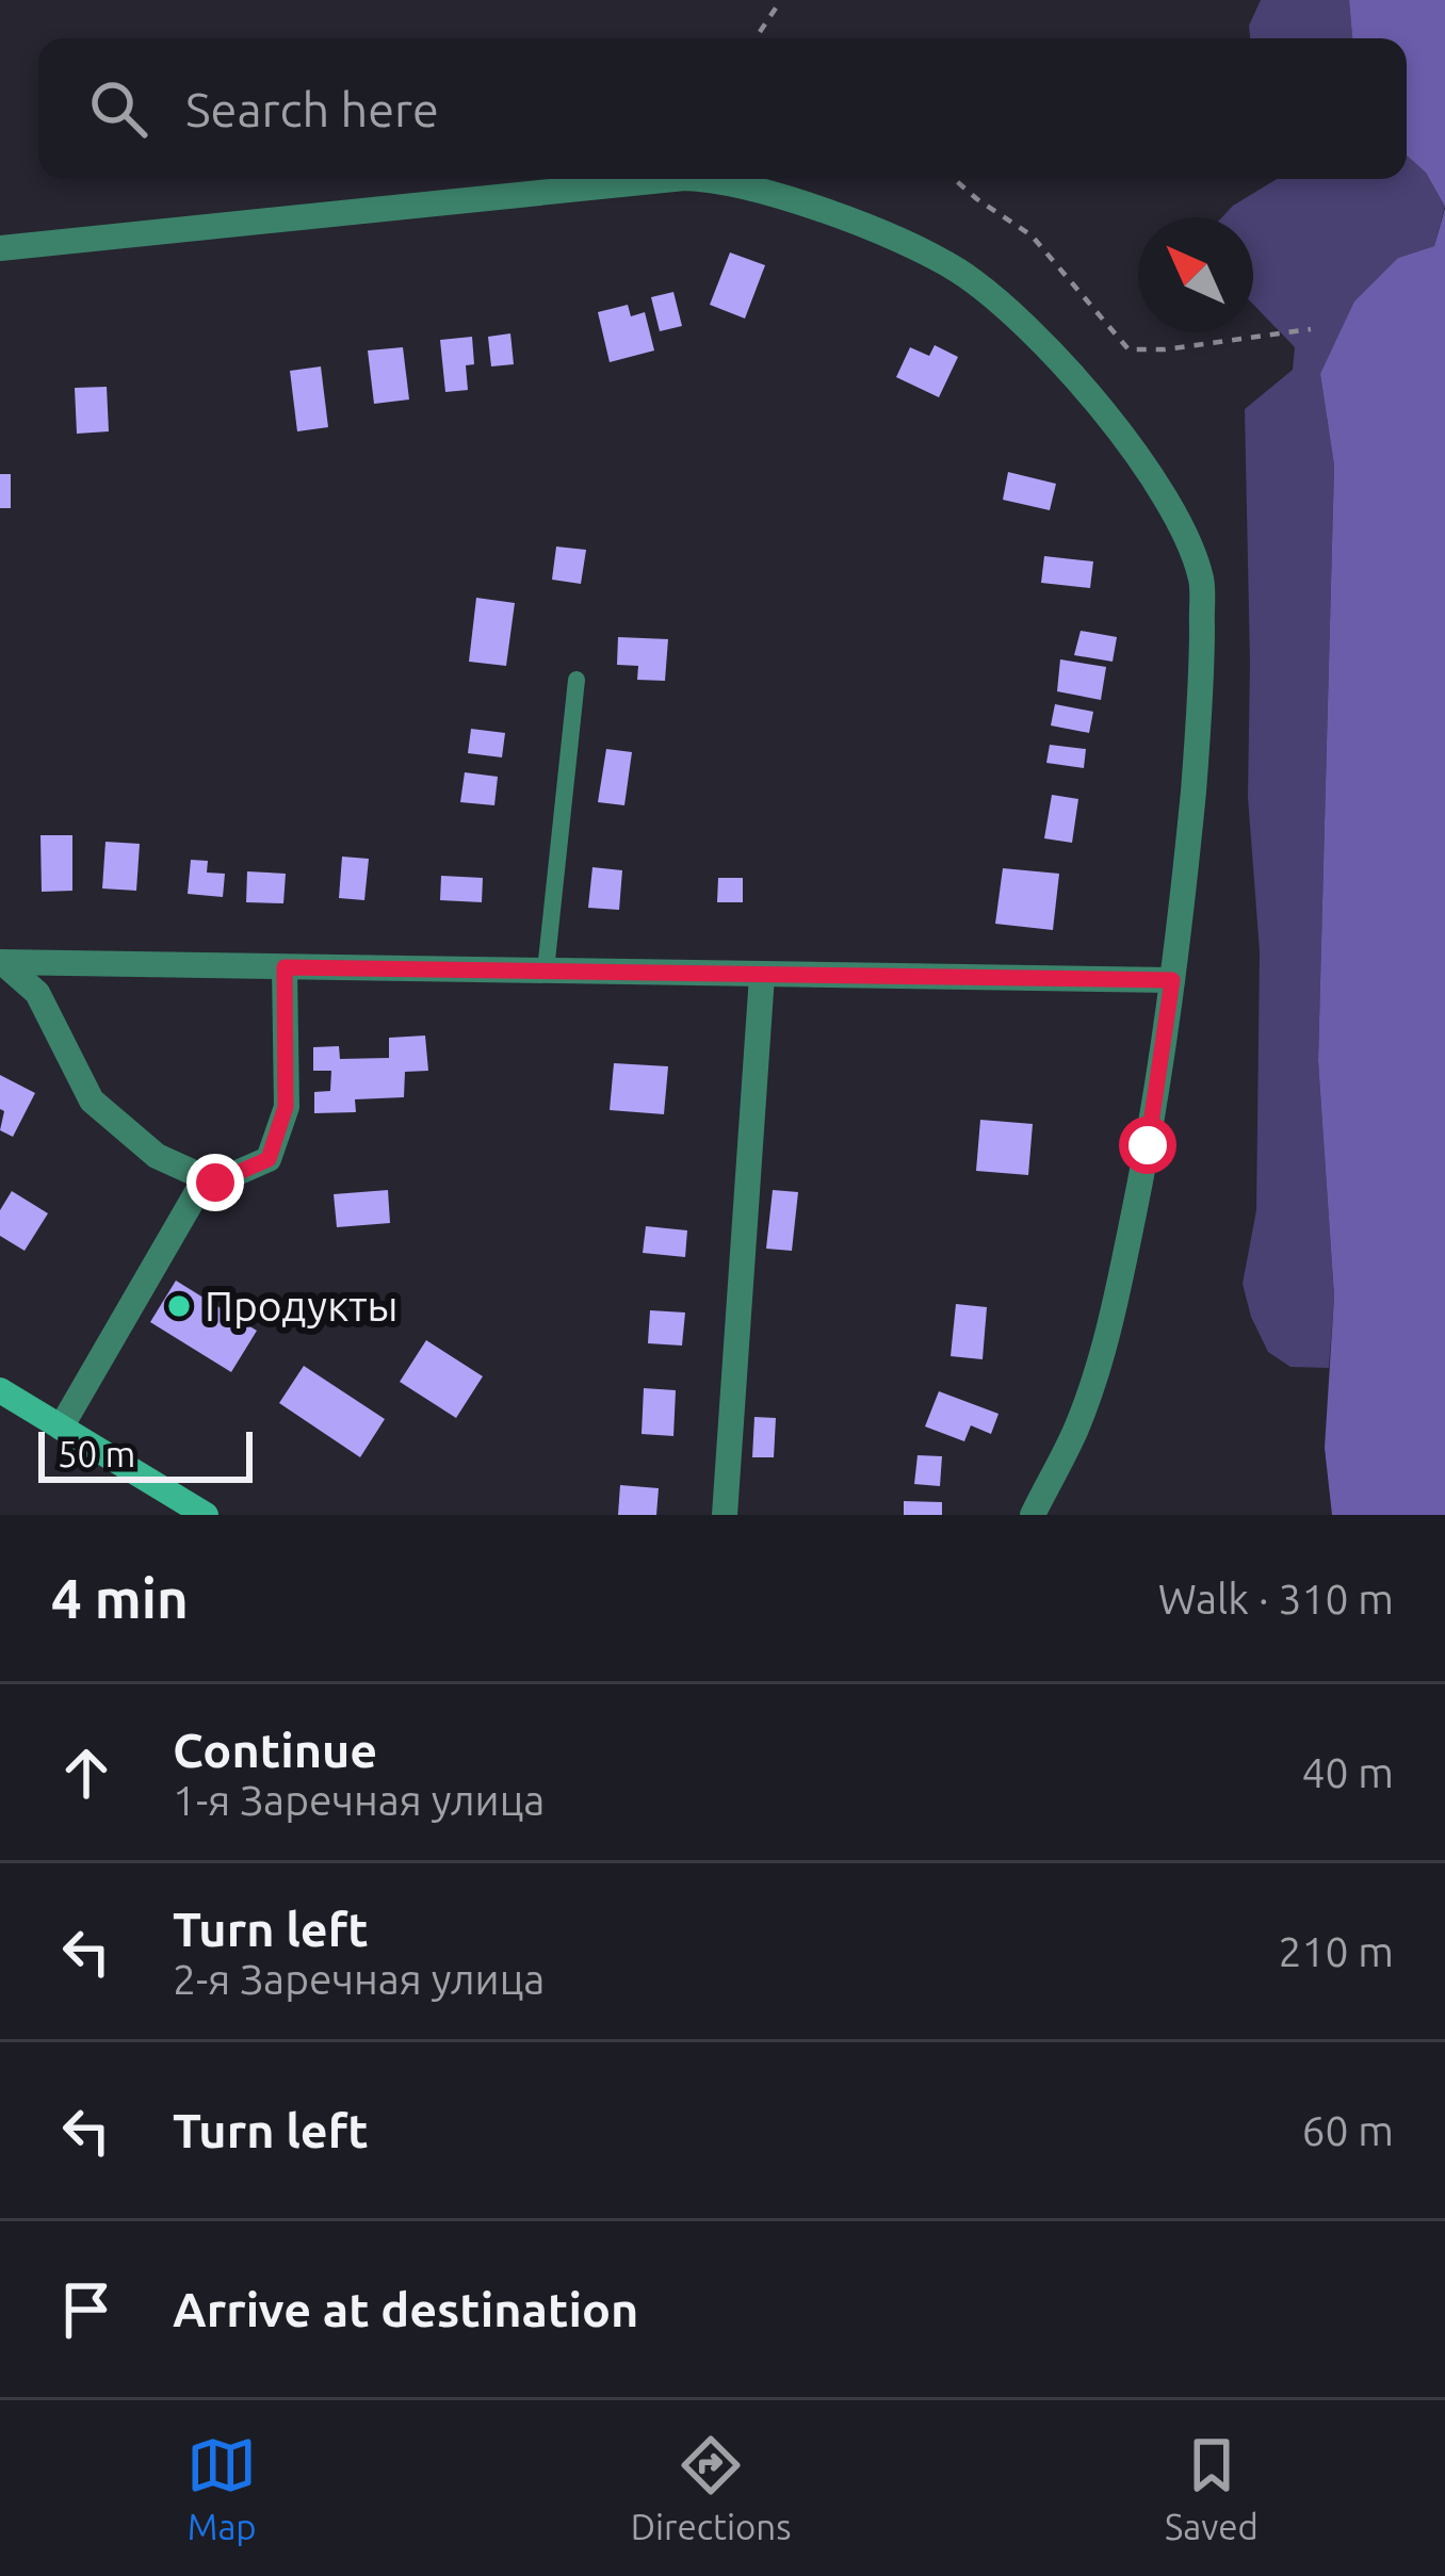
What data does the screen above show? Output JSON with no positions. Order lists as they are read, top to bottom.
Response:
{
  "places": ["Продукты"],
  "scale_bar": "50 m",
  "north": "top left",
  "page": {
    "search": "Search here",
    "scale": "50 m",
    "heading": ["4 min", "Walk · 310 m"],
    "list": [
      ["Continue", "1-я Заречная улица", "40 m"],
      ["Turn left", "2-я Заречная улица", "210 m"],
      ["Turn left", "60 m"],
      "Arrive at destination"
    ],
    "nav": ["Map", "Directions", "Saved"]
  }
}
